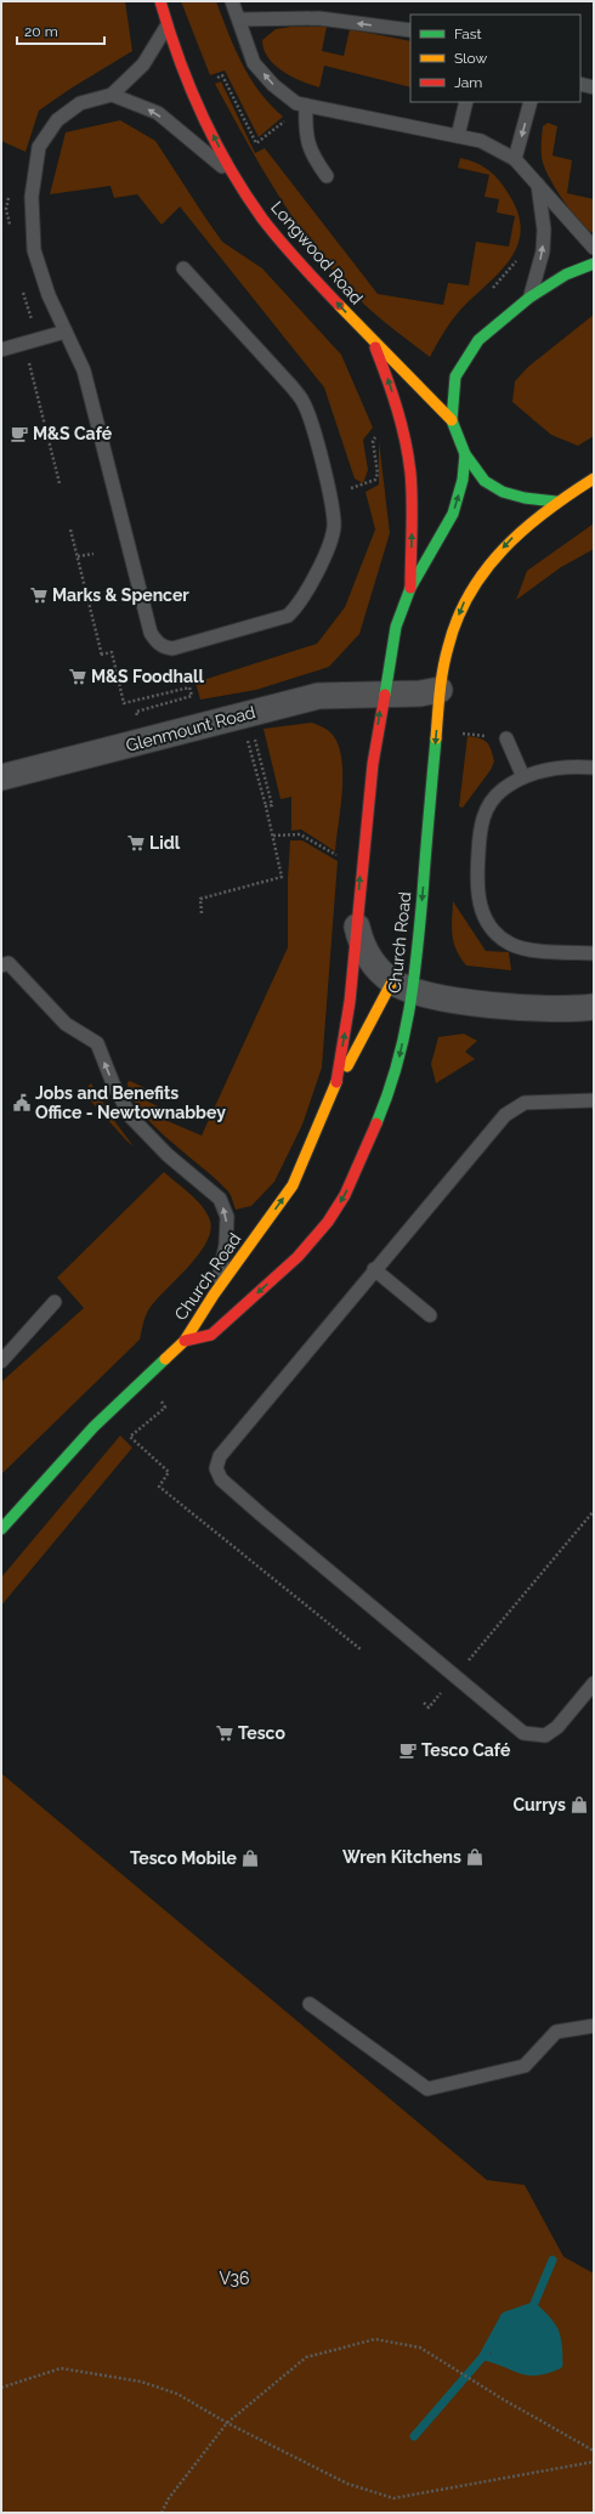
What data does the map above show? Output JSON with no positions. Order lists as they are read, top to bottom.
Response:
{
  "streets": {
    "street": ["Longwood Road", "Glenmount Road", "Church Road"]
  },
  "crossings": [
    ["Glenmount Road", "Church Road"]
  ],
  "one_way": ["Longwood Road"],
  "parks": ["V36"],
  "places": {
    "cafe": ["M&S Café", "Tesco Café"],
    "supermarket": [
      "Marks & Spencer",
      "M&S Foodhall",
      "Lidl",
      "Tesco"
    ],
    "public building": ["Jobs and Benefits Office - Newtownabbey"],
    "shop": ["Currys", "Wren Kitchens", "Tesco Mobile"]
  },
  "legend": ["Fast", "Slow", "Jam"],
  "scale_bar": "20 m"
}
